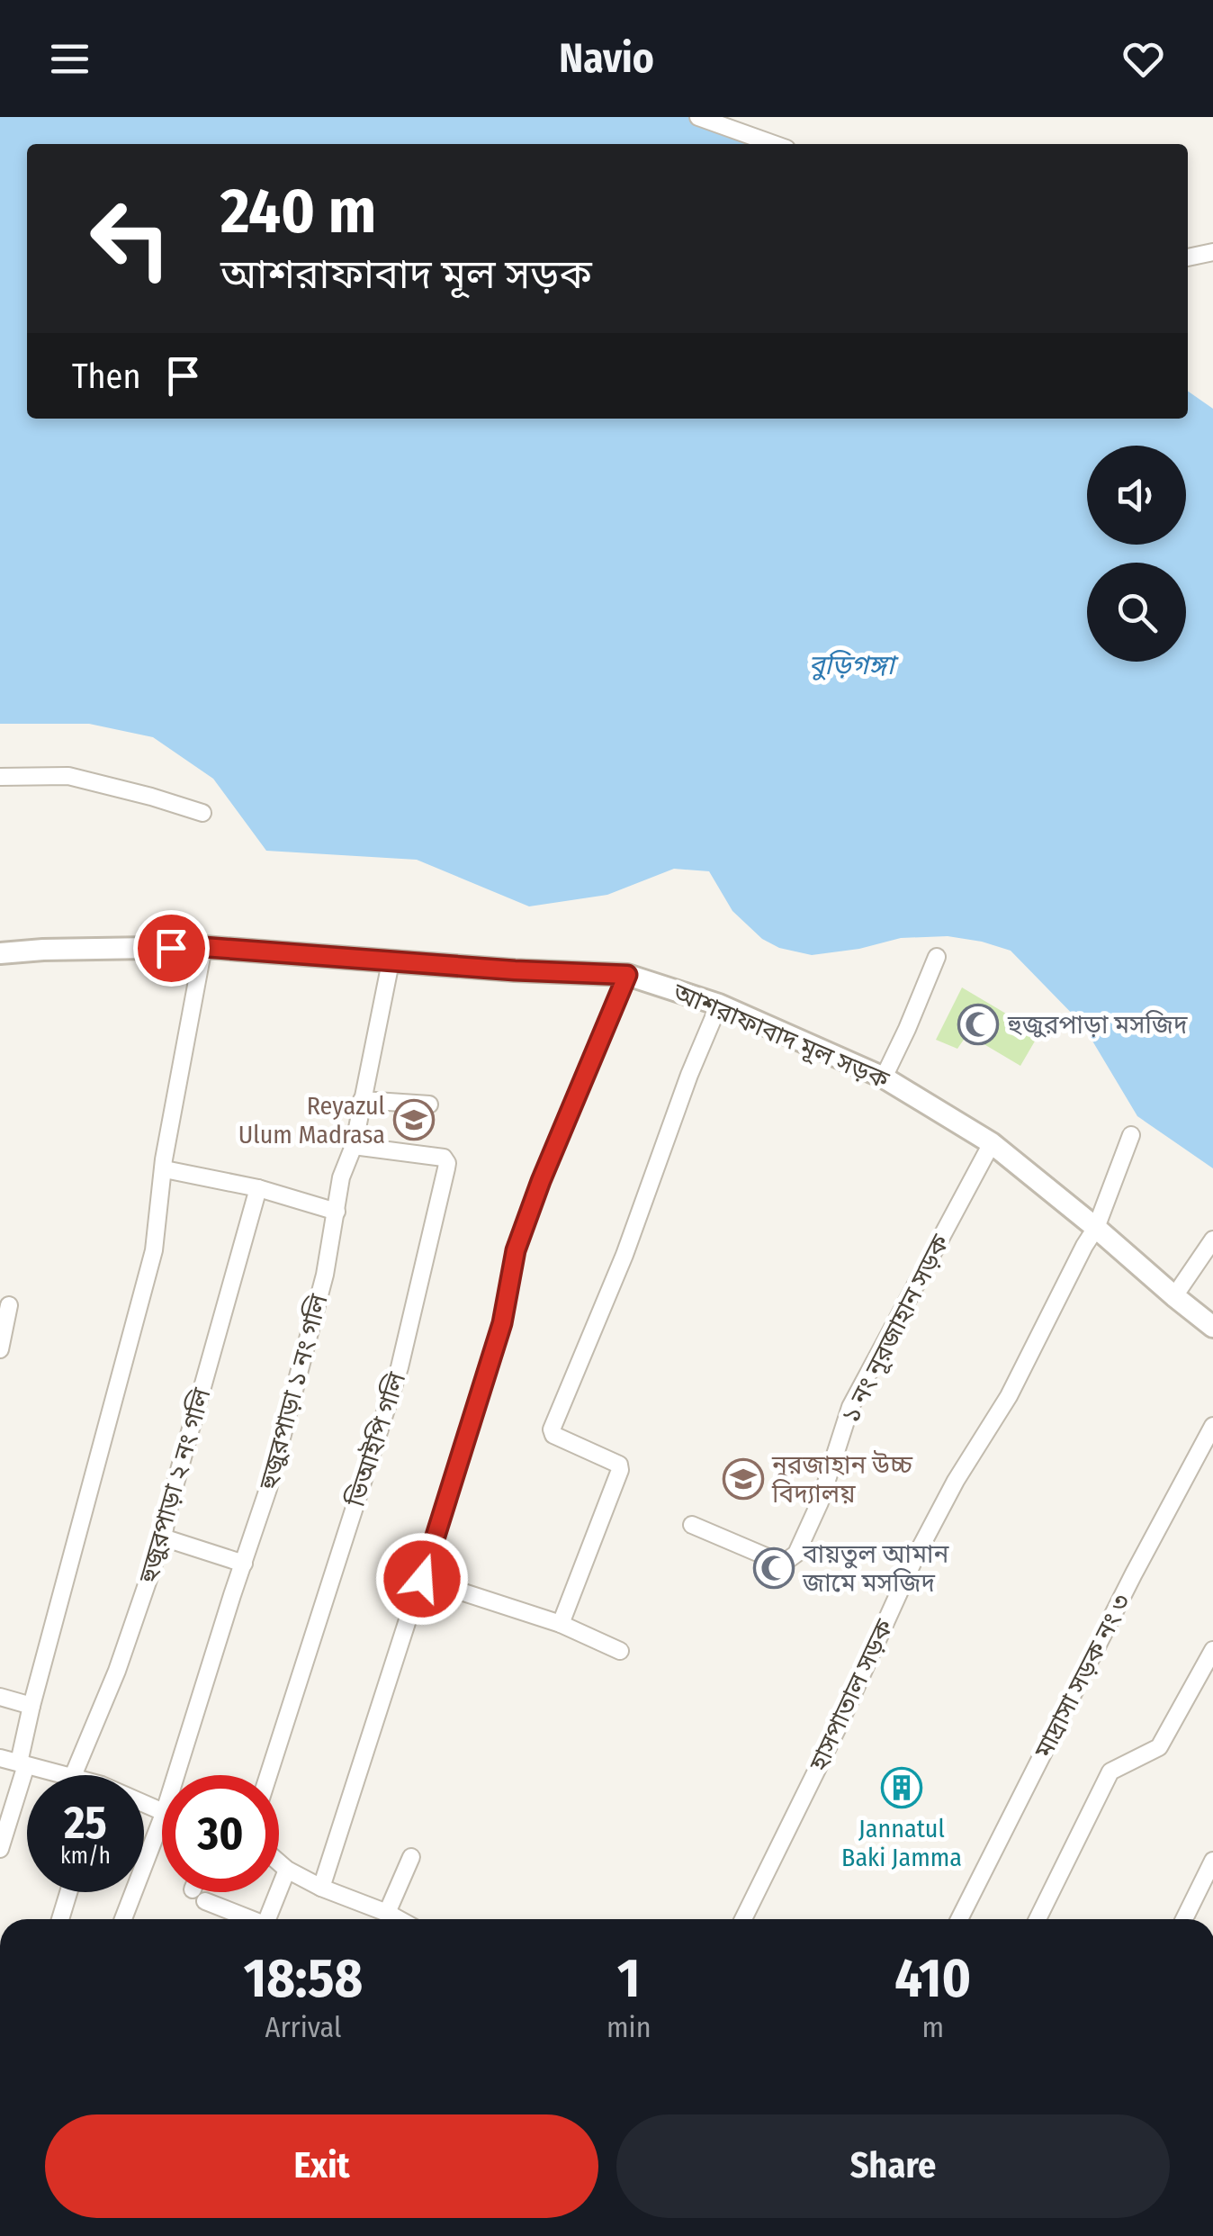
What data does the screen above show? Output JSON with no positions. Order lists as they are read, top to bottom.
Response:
{
  "streets": {
    "street": [
      "আশরাফাবাদ মূল সড়ক",
      "১ নং নূরজাহান সড়ক",
      "হুজুরপাড়া ১ নং গলি",
      "ভিআইপি গলি",
      "হুজুরপাড়া ২ নং গলি",
      "মাদ্রাসা সড়ক নং ৩",
      "হাসপাতাল সড়ক"
    ]
  },
  "crossings": [
    ["আশরাফাবাদ মূল সড়ক", "১ নং নূরজাহান সড়ক"],
    ["আশরাফাবাদ মূল সড়ক", "হুজুরপাড়া ১ নং গলি"],
    ["আশরাফাবাদ মূল সড়ক", "হাসপাতাল সড়ক"],
    ["হুজুরপাড়া ১ নং গলি", "ভিআইপি গলি"]
  ],
  "water": ["বুড়িগঙ্গা"],
  "places": {
    "mosque": ["হুজুরপাড়া মসজিদ", "বায়তুল আমান জামে মসজিদ"],
    "school or university": ["Reyazul Ulum Madrasa", "নুরজাহান উচ্চ বিদ্যালয়"],
    "building": ["Jannatul Baki Jamma"]
  },
  "page": {
    "header": "Navio",
    "turn": ["240 m", "আশরাফাবাদ মূল সড়ক"],
    "then": "Then",
    "speed": "25 km/h",
    "limit": "30",
    "eta": [
      "18:58",
      "Arrival",
      "1",
      "min",
      "410",
      "m"
    ],
    "buttons": ["Exit", "Share"]
  }
}
